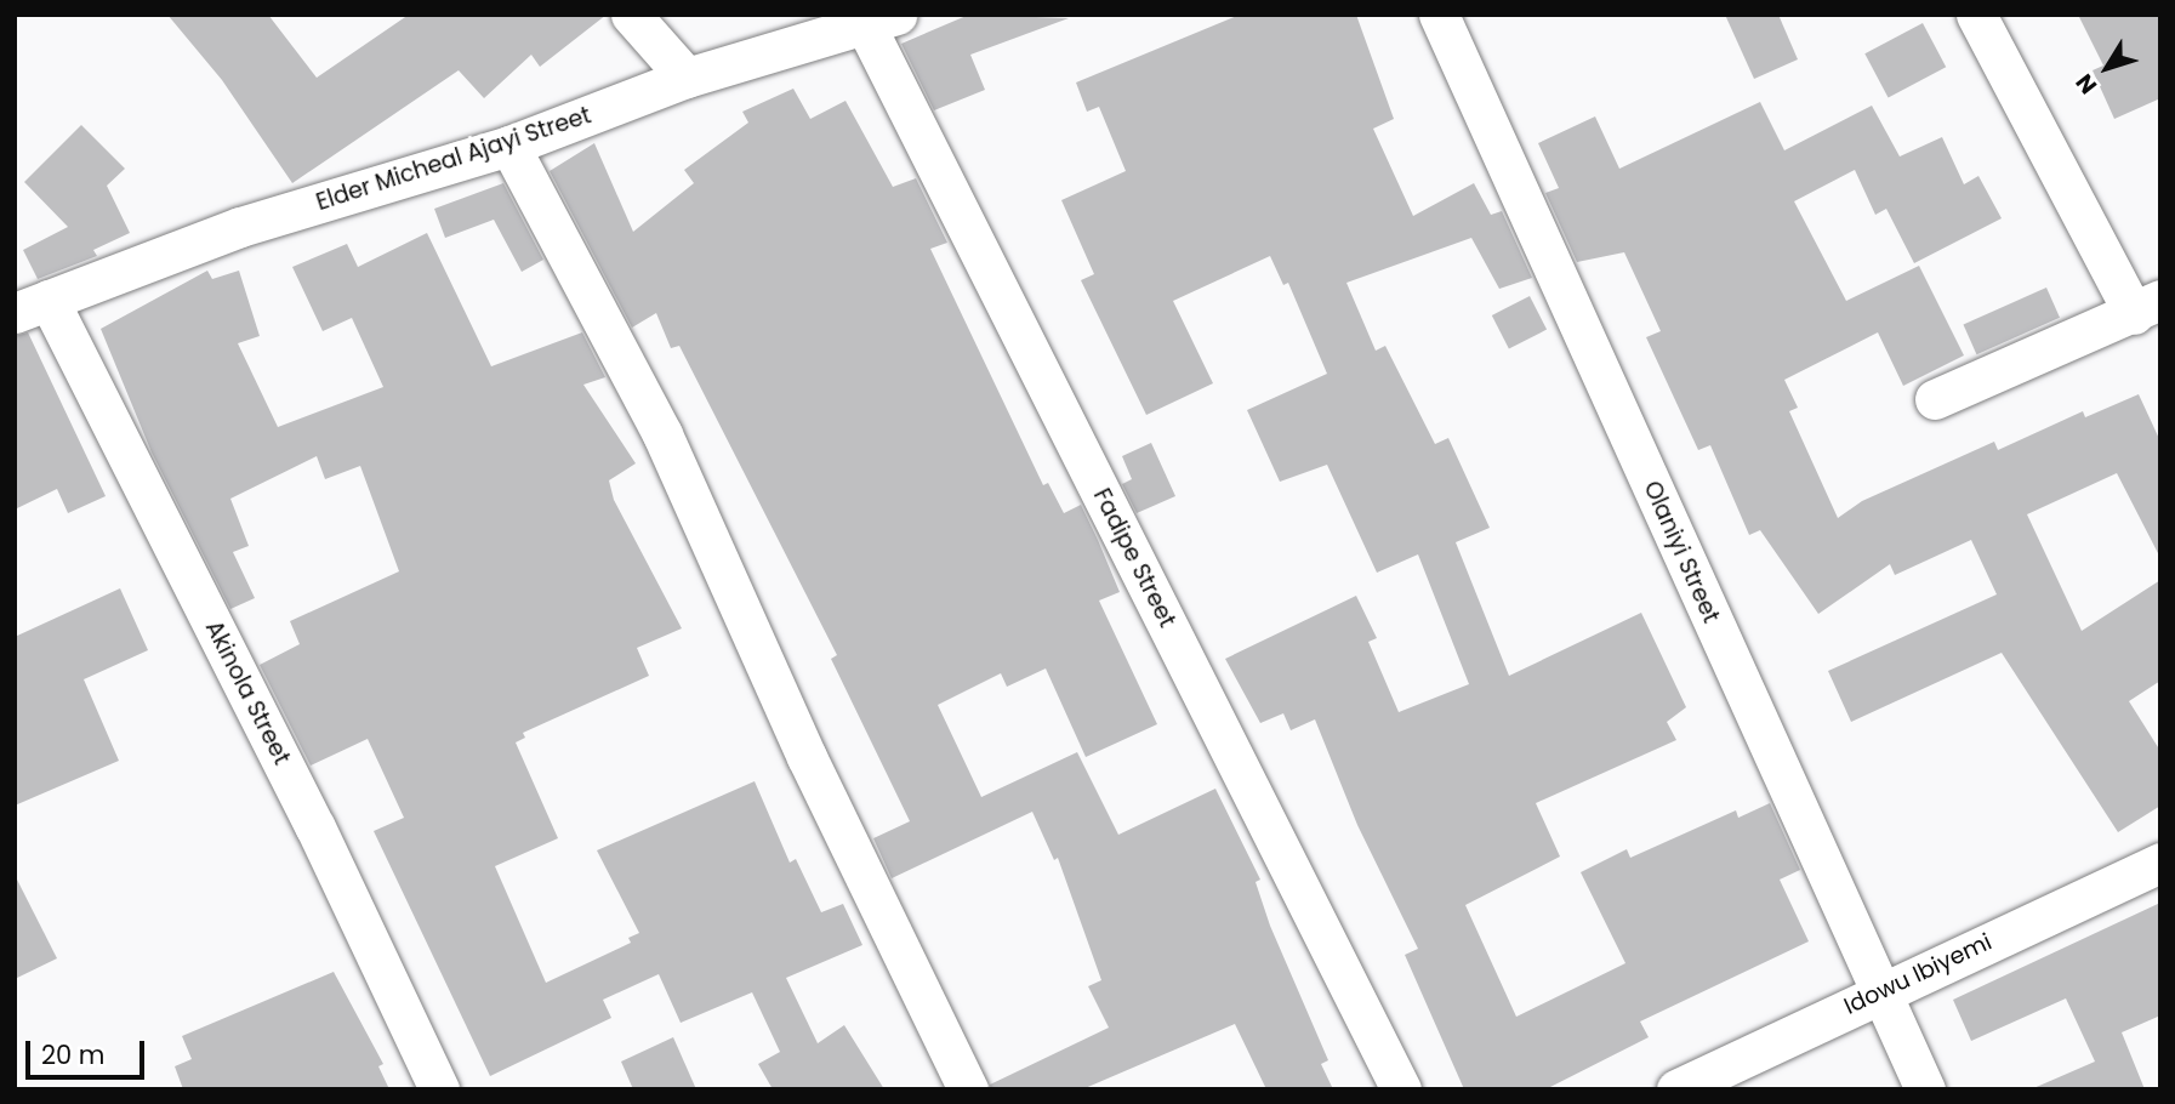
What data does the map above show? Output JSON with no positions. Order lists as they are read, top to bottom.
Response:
{
  "streets": {
    "street": [
      "Elder Micheal Ajayi Street",
      "Olaniyi Street",
      "Fadipe Street",
      "Akinola Street",
      "Idowu Ibiyemi"
    ]
  },
  "crossings": [
    ["Elder Micheal Ajayi Street", "Fadipe Street"],
    ["Elder Micheal Ajayi Street", "Akinola Street"],
    ["Olaniyi Street", "Idowu Ibiyemi"]
  ],
  "scale_bar": "20 m",
  "north": "bottom left"
}
